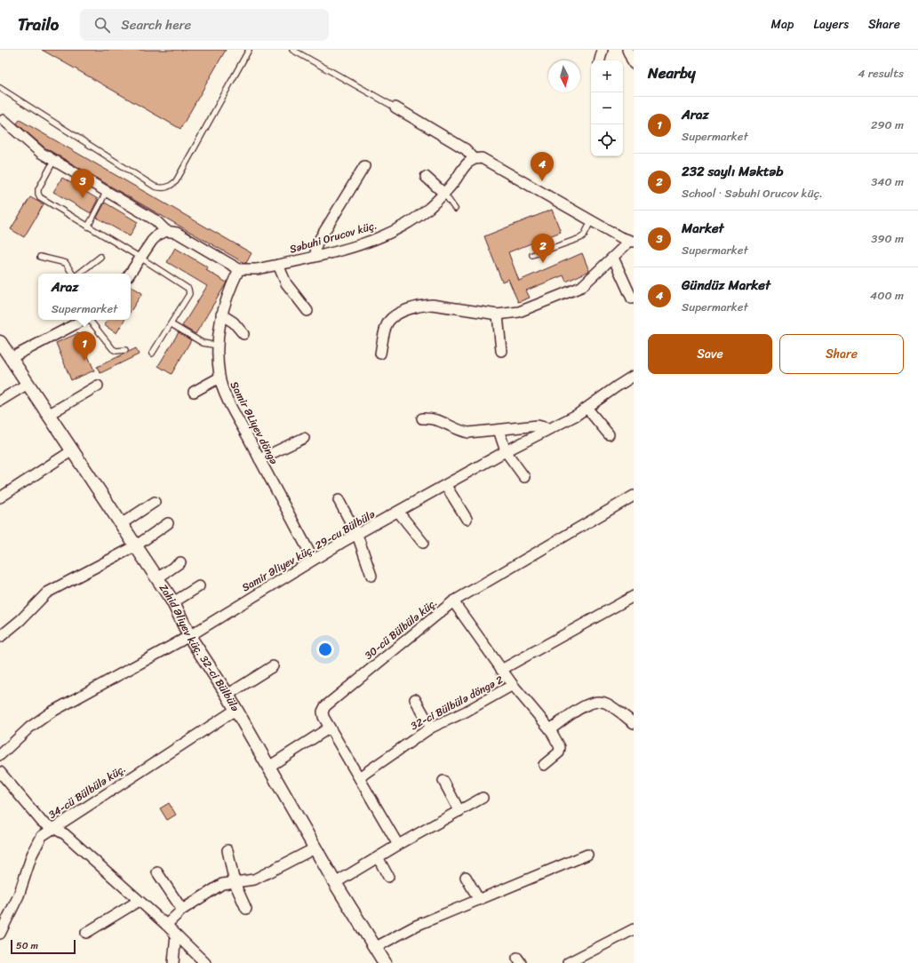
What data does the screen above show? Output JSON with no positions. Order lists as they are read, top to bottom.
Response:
{
  "streets": {
    "street": [
      "Səbuhi Orucov küç.",
      "Samir ƏLiyev döngə",
      "Samir Əliyev küç. 29-cu Bülbülə",
      "30-cü Bülbülə küç.",
      "Zahid Əliyev küç. 32-ci Bülbülə",
      "32-ci Bülbülə döngə 2",
      "34-cü Bülbülə küç."
    ]
  },
  "crossings": [
    ["Səbuhi Orucov küç.", "Samir ƏLiyev döngə"],
    ["Samir ƏLiyev döngə", "Samir Əliyev küç. 29-cu Bülbülə"],
    ["Samir Əliyev küç. 29-cu Bülbülə", "Zahid Əliyev küç. 32-ci Bülbülə"],
    ["30-cü Bülbülə küç.", "32-ci Bülbülə döngə 2"],
    ["Zahid Əliyev küç. 32-ci Bülbülə", "34-cü Bülbülə küç."]
  ],
  "scale_bar": "50 m",
  "north": "bottom",
  "page": {
    "header": "Trailo",
    "search": "Search here",
    "nav": ["Map", "Layers", "Share"],
    "heading": ["Nearby", "4 results"],
    "map_buttons": ["+", "−"],
    "list": [
      {
        "mark": "1",
        "name": "Araz",
        "note": "Supermarket",
        "value": "290 m"
      },
      {
        "mark": "2",
        "name": "232 saylı Məktəb",
        "note": "School · Səbuhi Orucov küç.",
        "value": "340 m"
      },
      {
        "mark": "3",
        "name": "Market",
        "note": "Supermarket",
        "value": "390 m"
      },
      {
        "mark": "4",
        "name": "Gündüz Market",
        "note": "Supermarket",
        "value": "400 m"
      }
    ],
    "pins": [
      "4",
      "3",
      "2",
      "1"
    ],
    "popup": ["Araz", "Supermarket"],
    "buttons": ["Save", "Share"],
    "scale": "50 m"
  }
}
